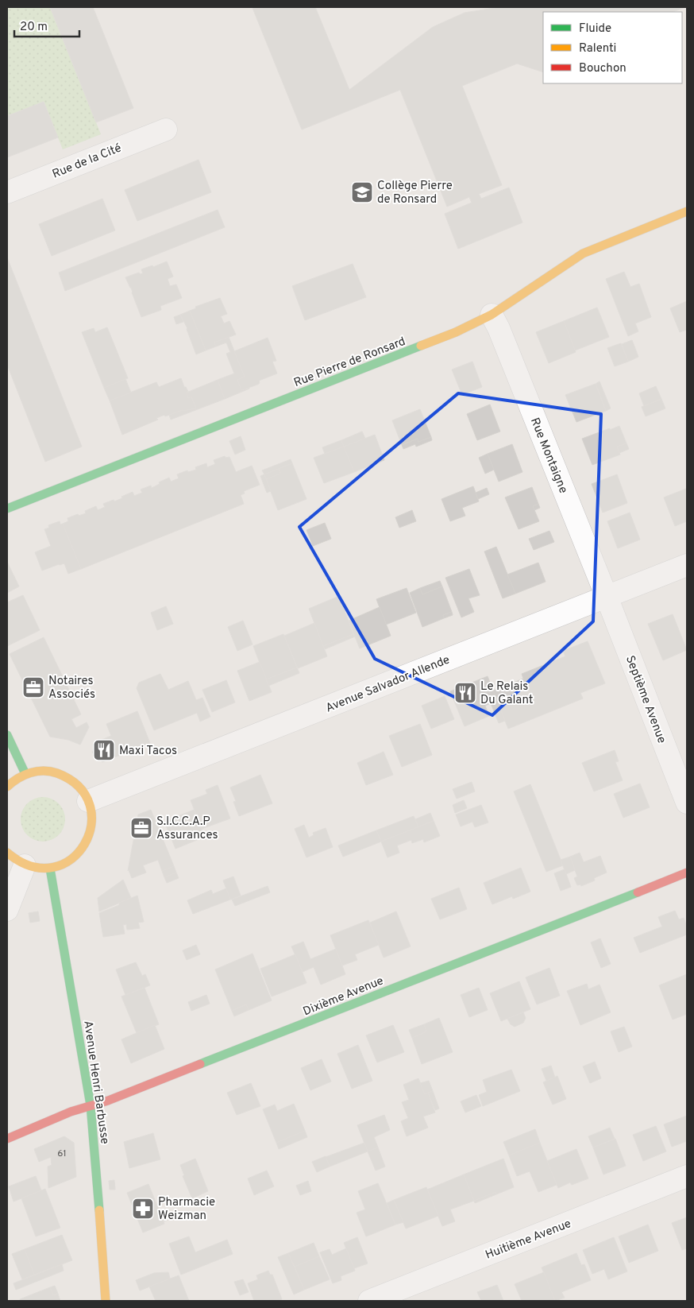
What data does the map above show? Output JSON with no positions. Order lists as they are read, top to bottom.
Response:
{
  "streets": {
    "street": [
      "Rue de la Cité",
      "Rue Pierre de Ronsard",
      "Rue Montaigne",
      "Avenue Salvador Allende",
      "Septième Avenue",
      "Dixième Avenue",
      "Avenue Henri Barbusse",
      "Huitième Avenue"
    ]
  },
  "crossings": [
    ["Rue Pierre de Ronsard", "Rue Montaigne"],
    ["Rue Montaigne", "Avenue Salvador Allende"],
    ["Rue Montaigne", "Septième Avenue"],
    ["Avenue Salvador Allende", "Septième Avenue"],
    ["Dixième Avenue", "Avenue Henri Barbusse"]
  ],
  "places": {
    "school or university": ["Collège Pierre de Ronsard"],
    "office": ["Notaires Associés", "S.I.C.C.A.P Assurances"],
    "restaurant": ["Le Relais Du Galant", "Maxi Tacos"],
    "pharmacy": ["Pharmacie Weizman"]
  },
  "house_numbers": ["61"],
  "legend": ["Fluide", "Ralenti", "Bouchon"],
  "scale_bar": "20 m"
}
